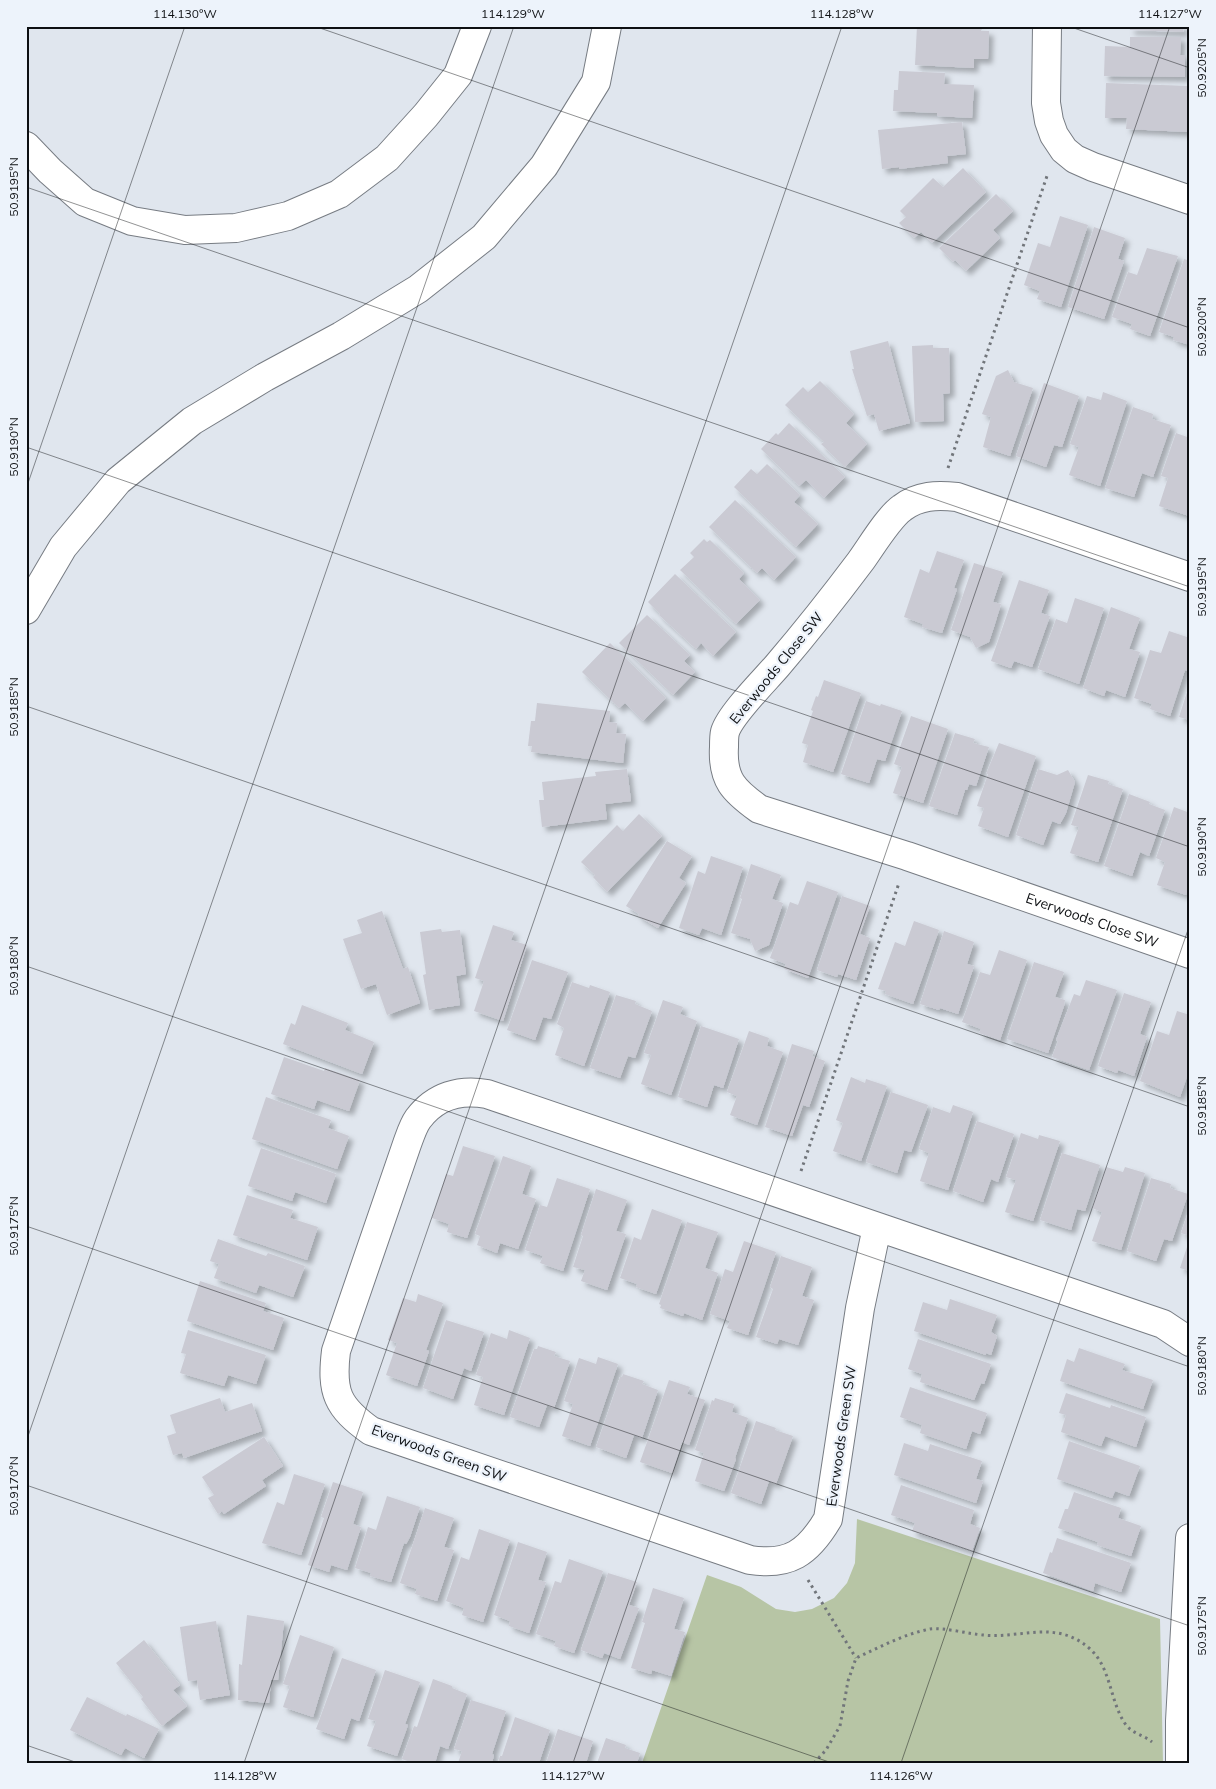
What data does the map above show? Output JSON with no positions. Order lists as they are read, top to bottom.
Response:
{
  "streets": {
    "main road": ["Everwoods Close SW", "Everwoods Green SW"]
  },
  "coordinates": [
    "114.130°W",
    "114.129°W",
    "114.128°W",
    "114.127°W",
    "50.9205°N",
    "50.9195°N",
    "50.9200°N",
    "50.9190°N",
    "50.9185°N",
    "50.9180°N",
    "50.9175°N",
    "50.9170°N",
    "114.126°W"
  ]
}
